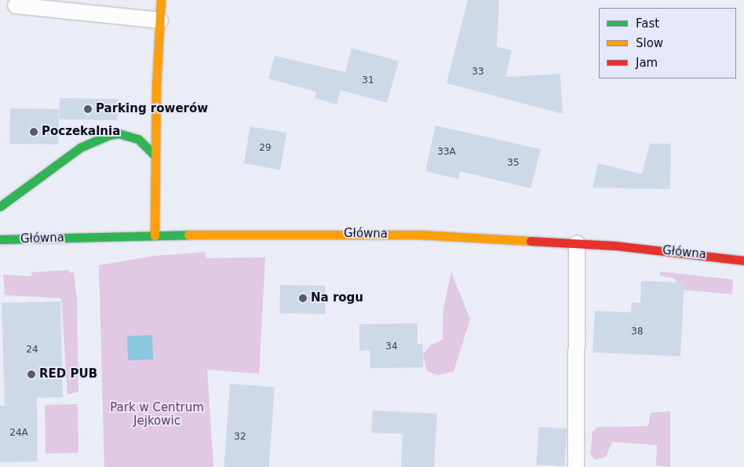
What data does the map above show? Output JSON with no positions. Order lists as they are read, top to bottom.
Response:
{
  "streets": {
    "street": ["Główna"]
  },
  "parks": ["Park w Centrum Jejkowic"],
  "places": [
    "Parking rowerów",
    "Poczekalnia",
    "Na rogu",
    "RED PUB"
  ],
  "house_numbers": [
    "33",
    "31",
    "29",
    "33A",
    "35",
    "38",
    "34",
    "24",
    "24A",
    "32"
  ],
  "legend": ["Fast", "Slow", "Jam"]
}
